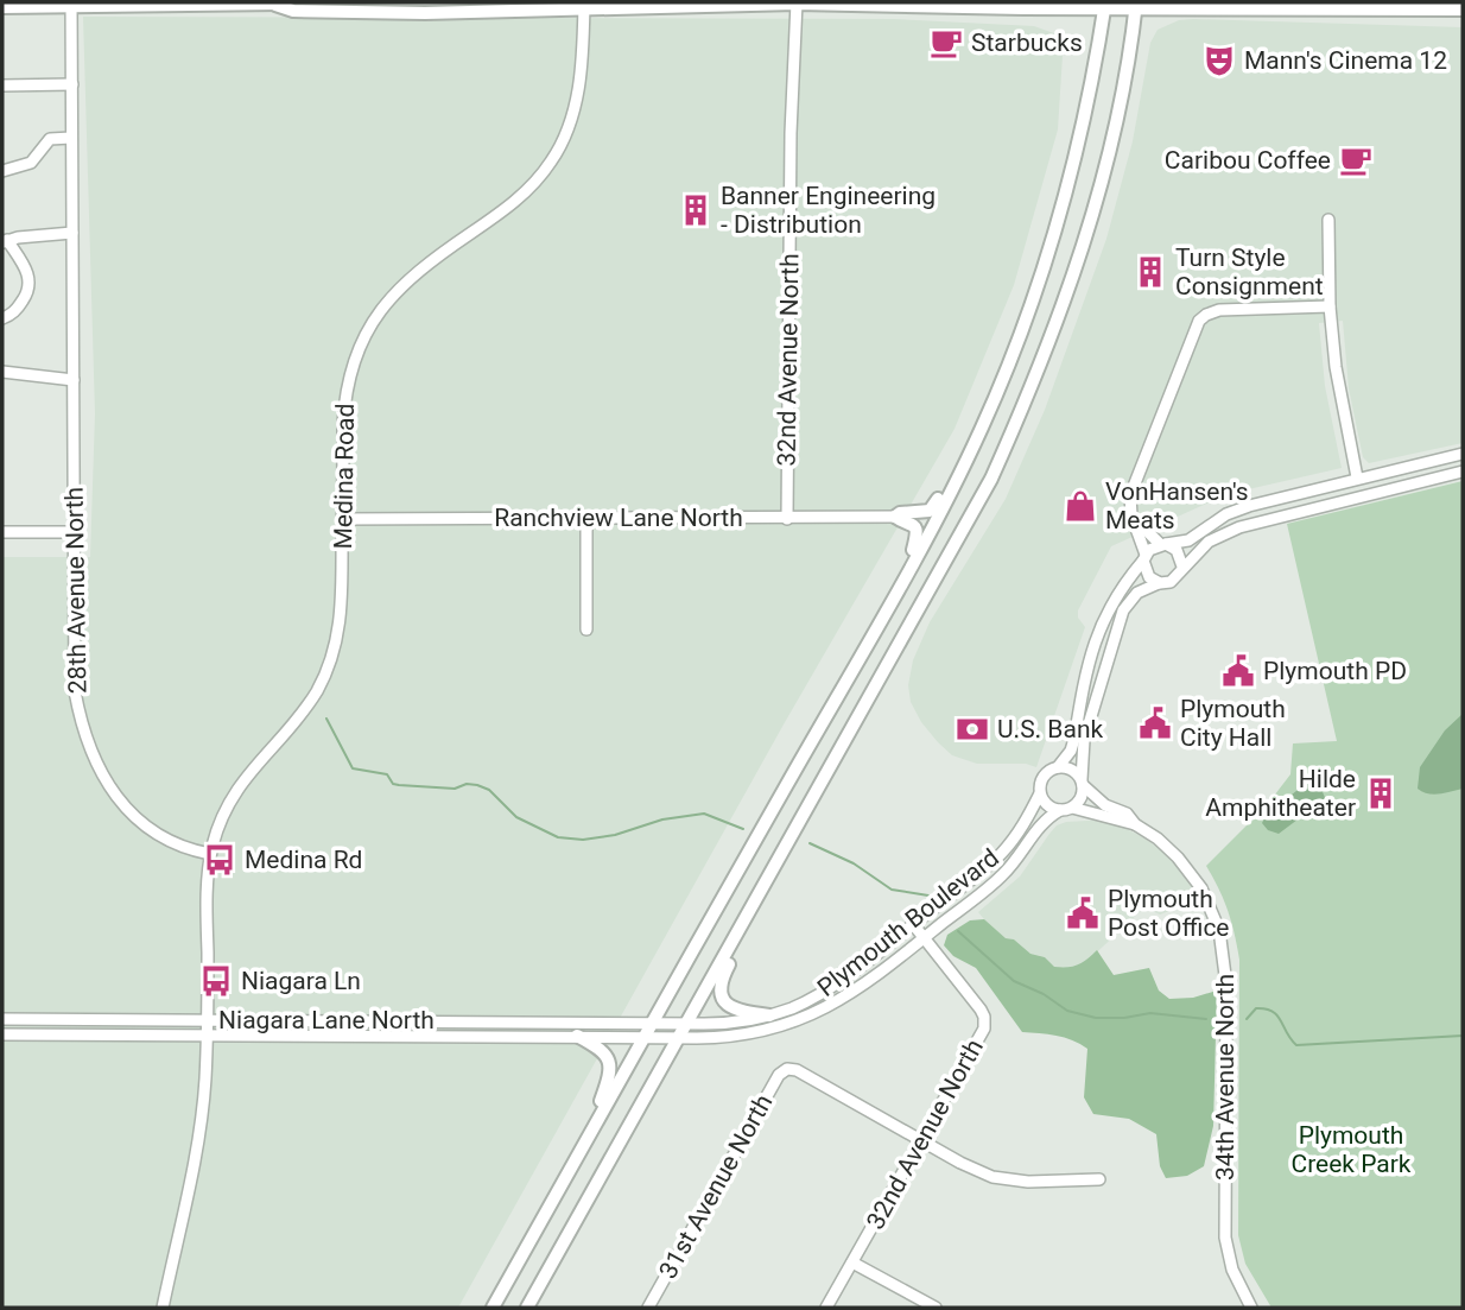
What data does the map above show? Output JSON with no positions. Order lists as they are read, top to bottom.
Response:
{
  "streets": {
    "street": [
      "32nd Avenue North",
      "Medina Road",
      "Ranchview Lane North",
      "28th Avenue North",
      "Plymouth Boulevard",
      "Niagara Lane North",
      "34th Avenue North",
      "31st Avenue North"
    ]
  },
  "crossings": [
    ["32nd Avenue North", "Ranchview Lane North"],
    ["32nd Avenue North", "Plymouth Boulevard"],
    ["32nd Avenue North", "31st Avenue North"],
    ["Medina Road", "Ranchview Lane North"],
    ["Medina Road", "28th Avenue North"],
    ["Plymouth Boulevard", "Niagara Lane North"],
    ["Plymouth Boulevard", "34th Avenue North"]
  ],
  "parks": ["Plymouth Creek Park"],
  "places": {
    "cafe": ["Starbucks", "Caribou Coffee"],
    "theatre": ["Mann's Cinema 12"],
    "building": ["Banner Engineering - Distribution", "Turn Style Consignment", "Hilde Amphitheater"],
    "shop": ["VonHansen's Meats"],
    "public building": ["Plymouth PD", "Plymouth City Hall", "Plymouth Post Office"],
    "bank": ["U.S. Bank"],
    "bus stop": ["Medina Rd", "Niagara Ln"]
  }
}
